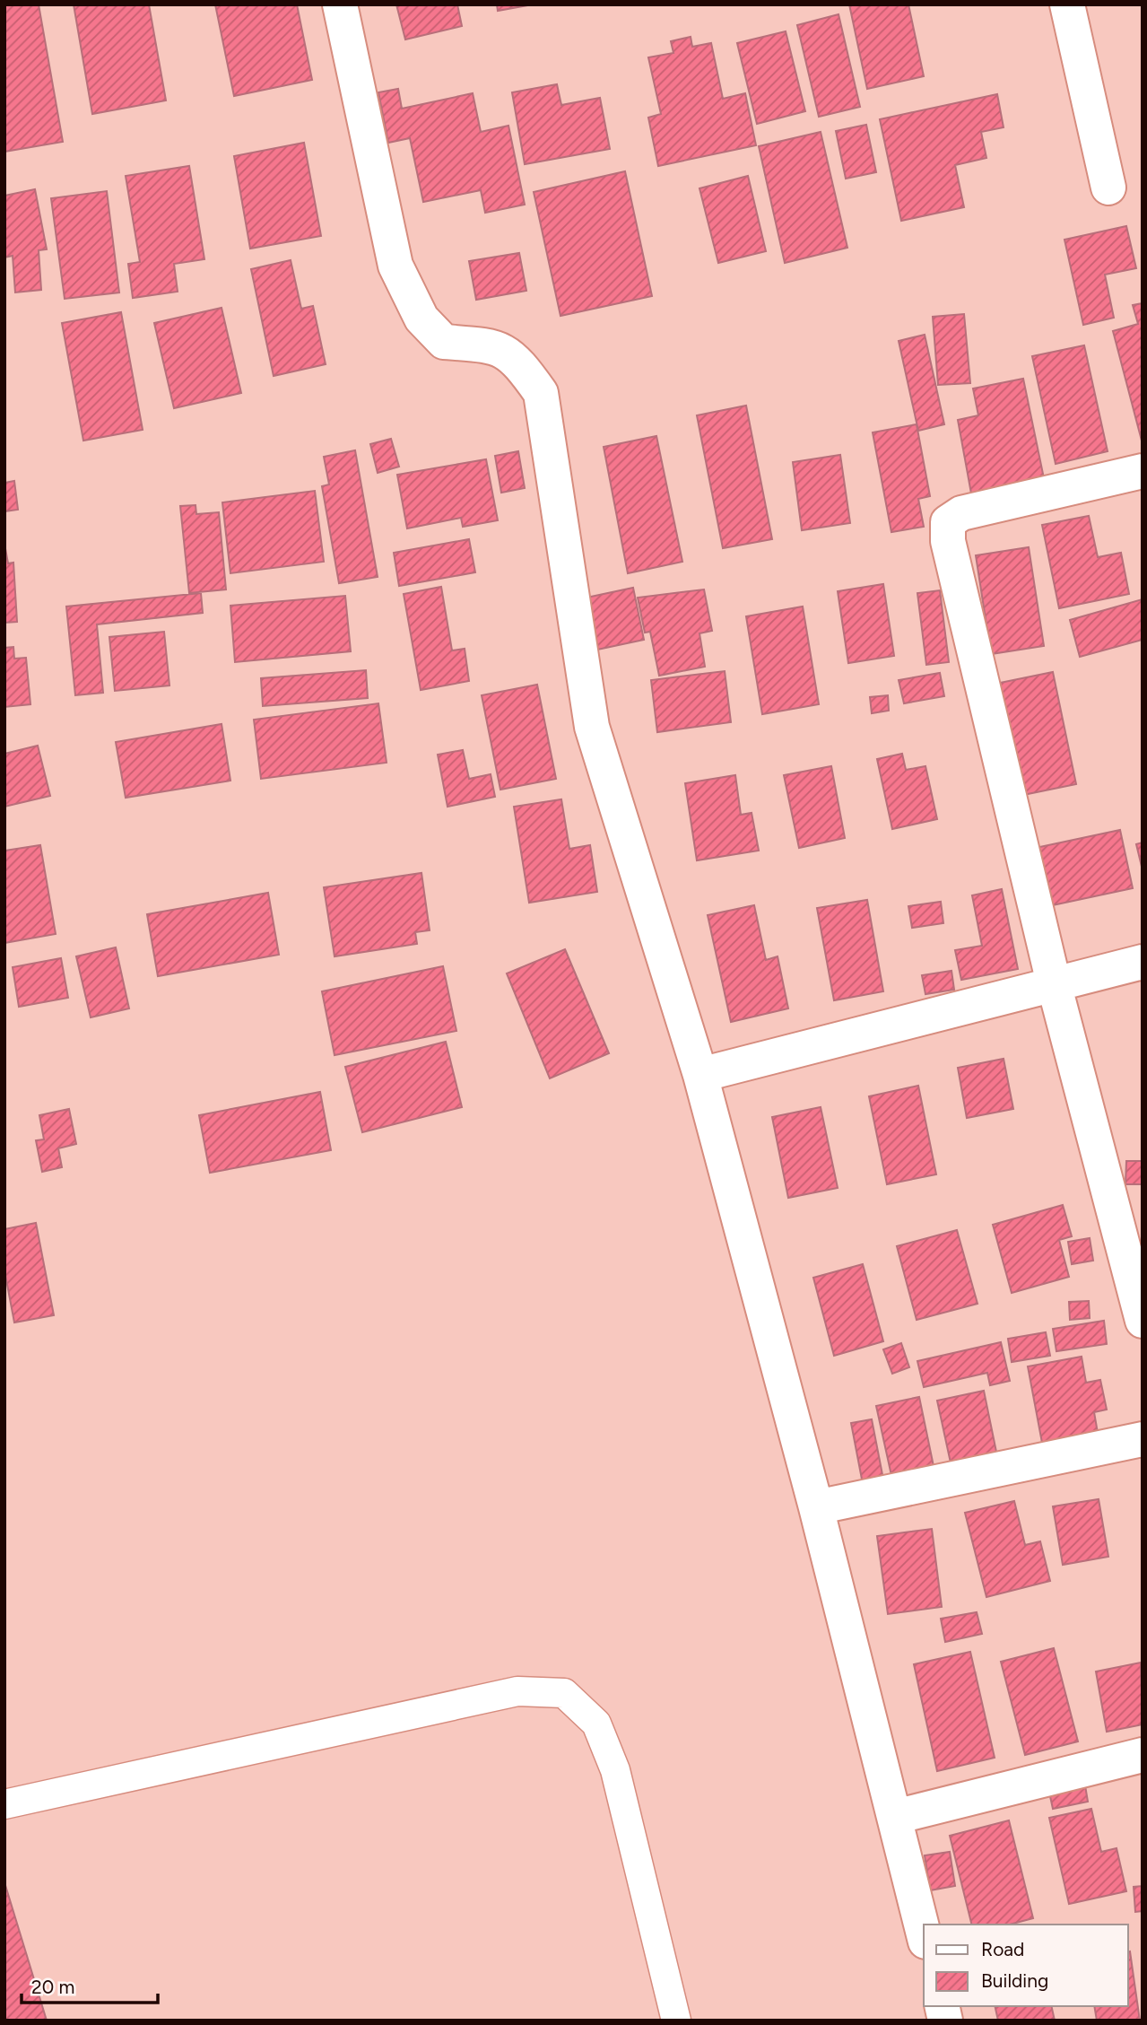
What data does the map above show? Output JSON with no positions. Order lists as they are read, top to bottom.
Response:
{
  "legend": ["Road", "Building"],
  "scale_bar": "20 m"
}
